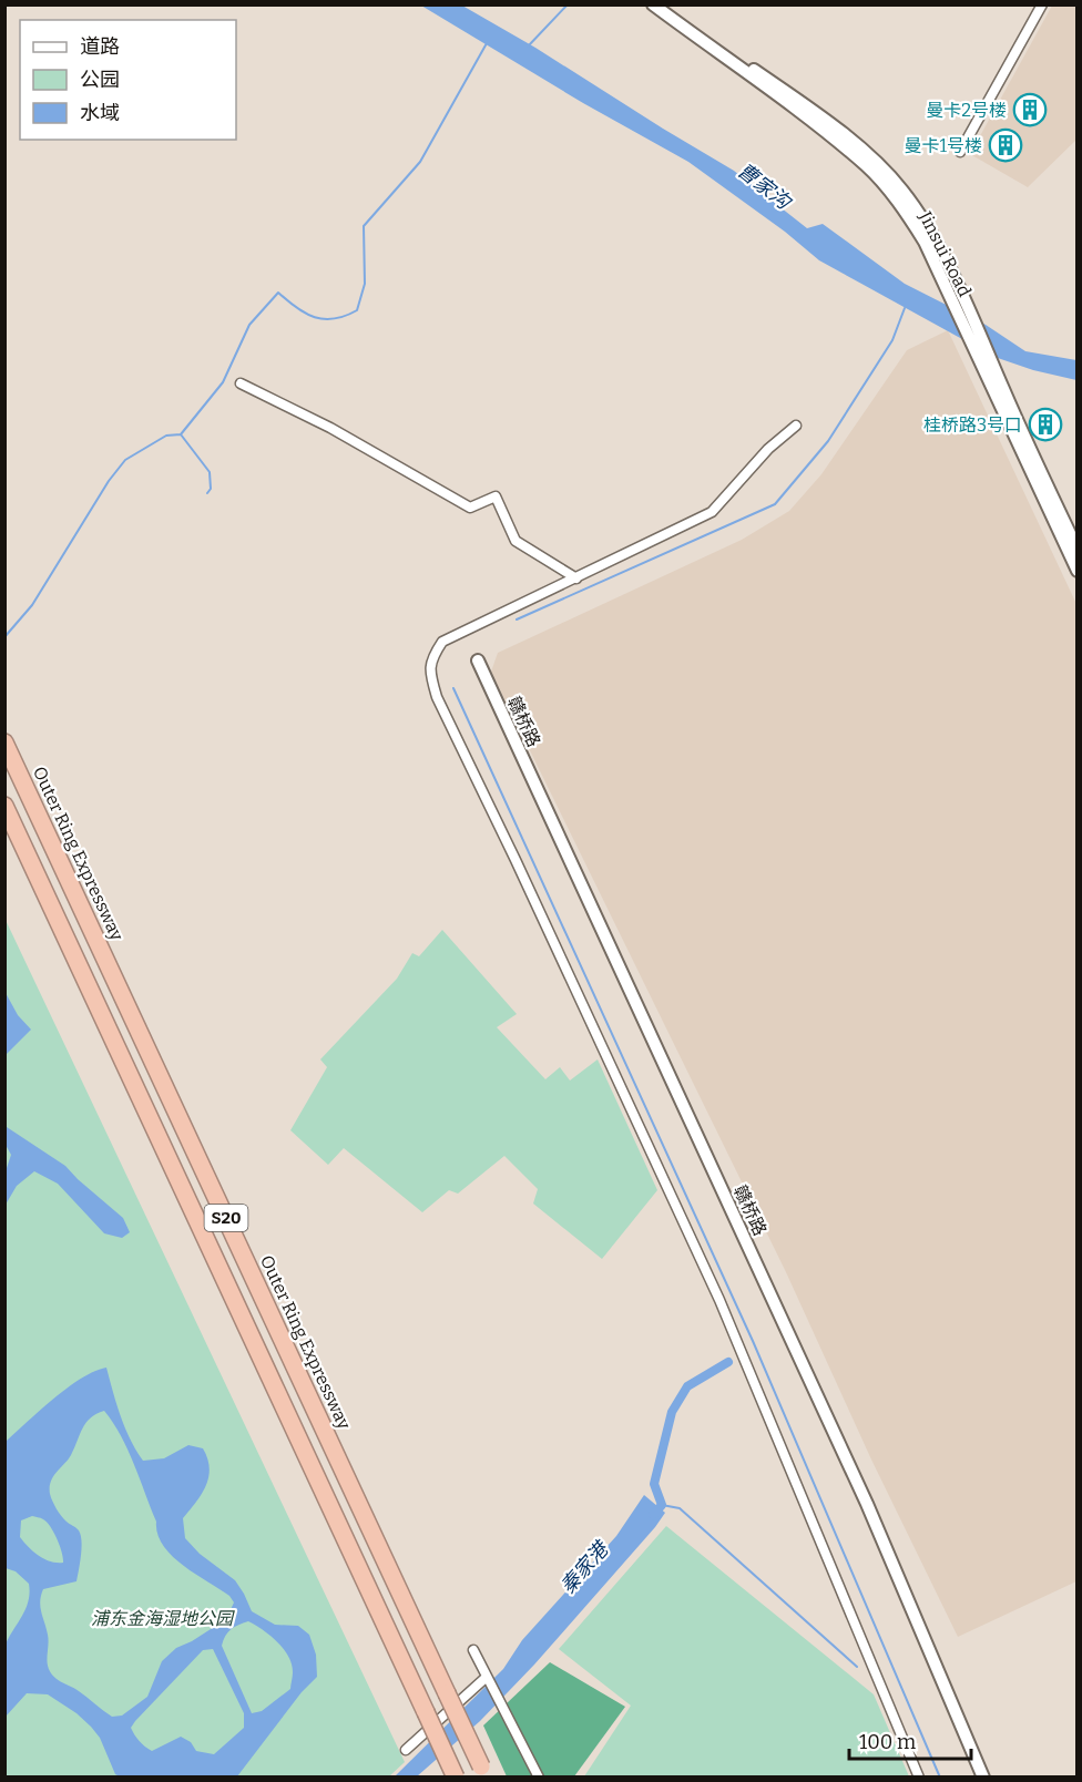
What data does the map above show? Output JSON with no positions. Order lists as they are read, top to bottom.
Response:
{
  "streets": {
    "highway": ["Outer Ring Expressway", "S20"],
    "street": ["Jinsui Road", "赣桥路"]
  },
  "water": ["曹家沟", "秦家港"],
  "parks": ["浦东金海湿地公园"],
  "places": {
    "building": ["曼卡2号楼", "曼卡1号楼", "桂桥路3号口"]
  },
  "legend": ["道路", "公园", "水域"],
  "scale_bar": "100 m"
}
